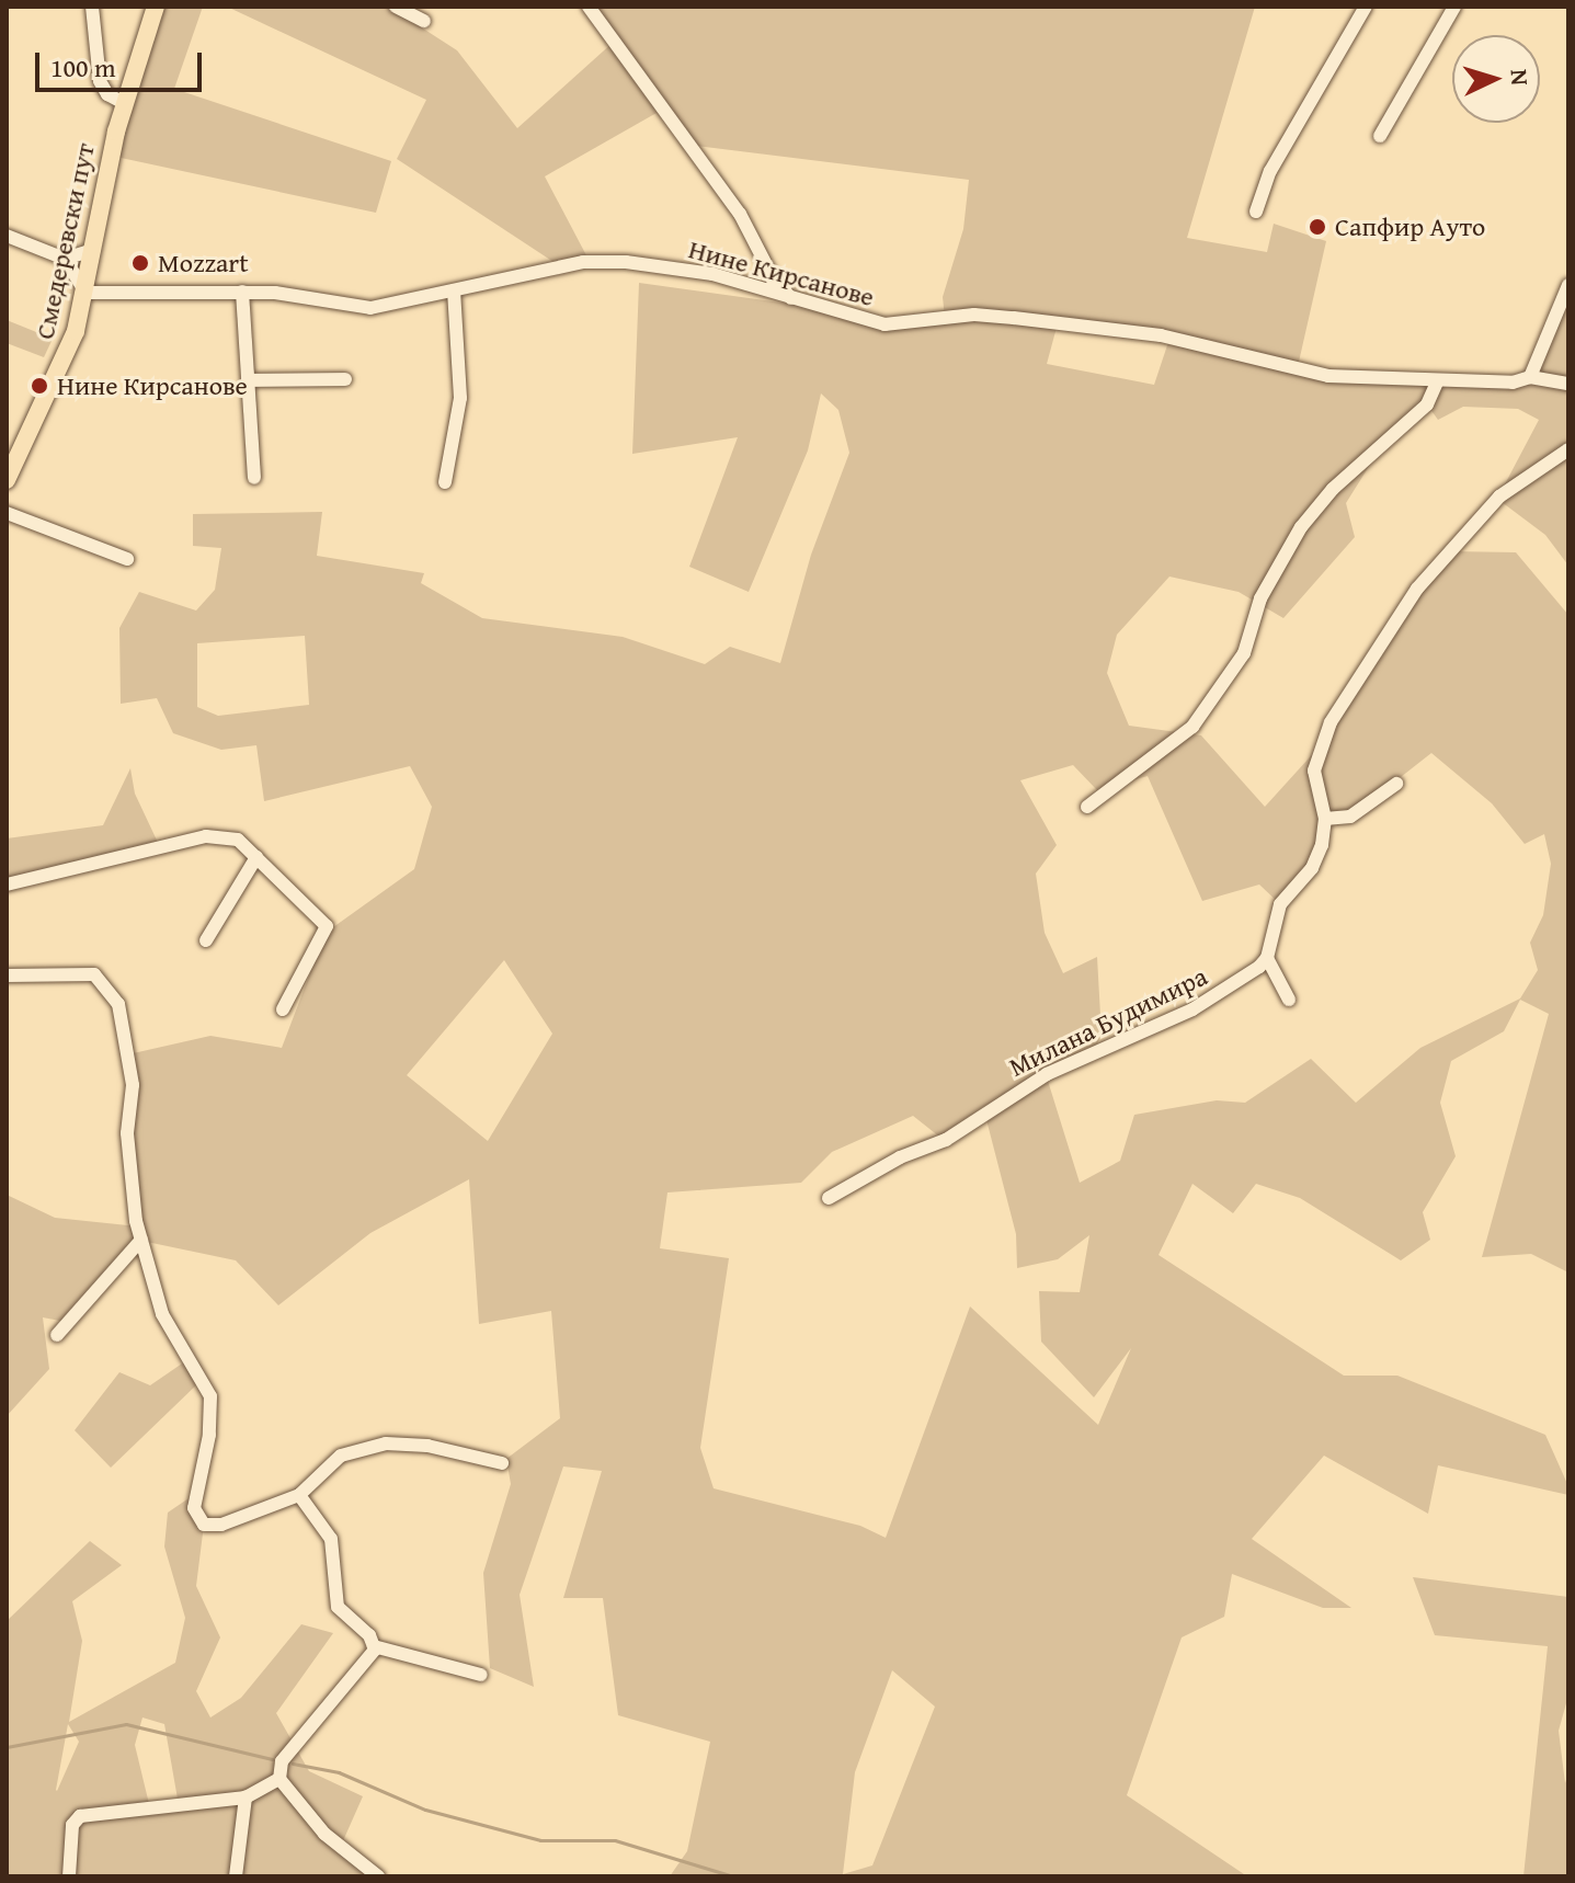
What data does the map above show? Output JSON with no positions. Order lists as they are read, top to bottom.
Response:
{
  "streets": {
    "main road": ["Смедеревски пут"],
    "street": ["Нине Кирсанове", "Милана Будимира"]
  },
  "crossings": [
    ["Смедеревски пут", "Нине Кирсанове"]
  ],
  "places": ["Сапфир Ауто", "Mozzart", "Нине Кирсанове"],
  "scale_bar": "100 m",
  "north": "right"
}
